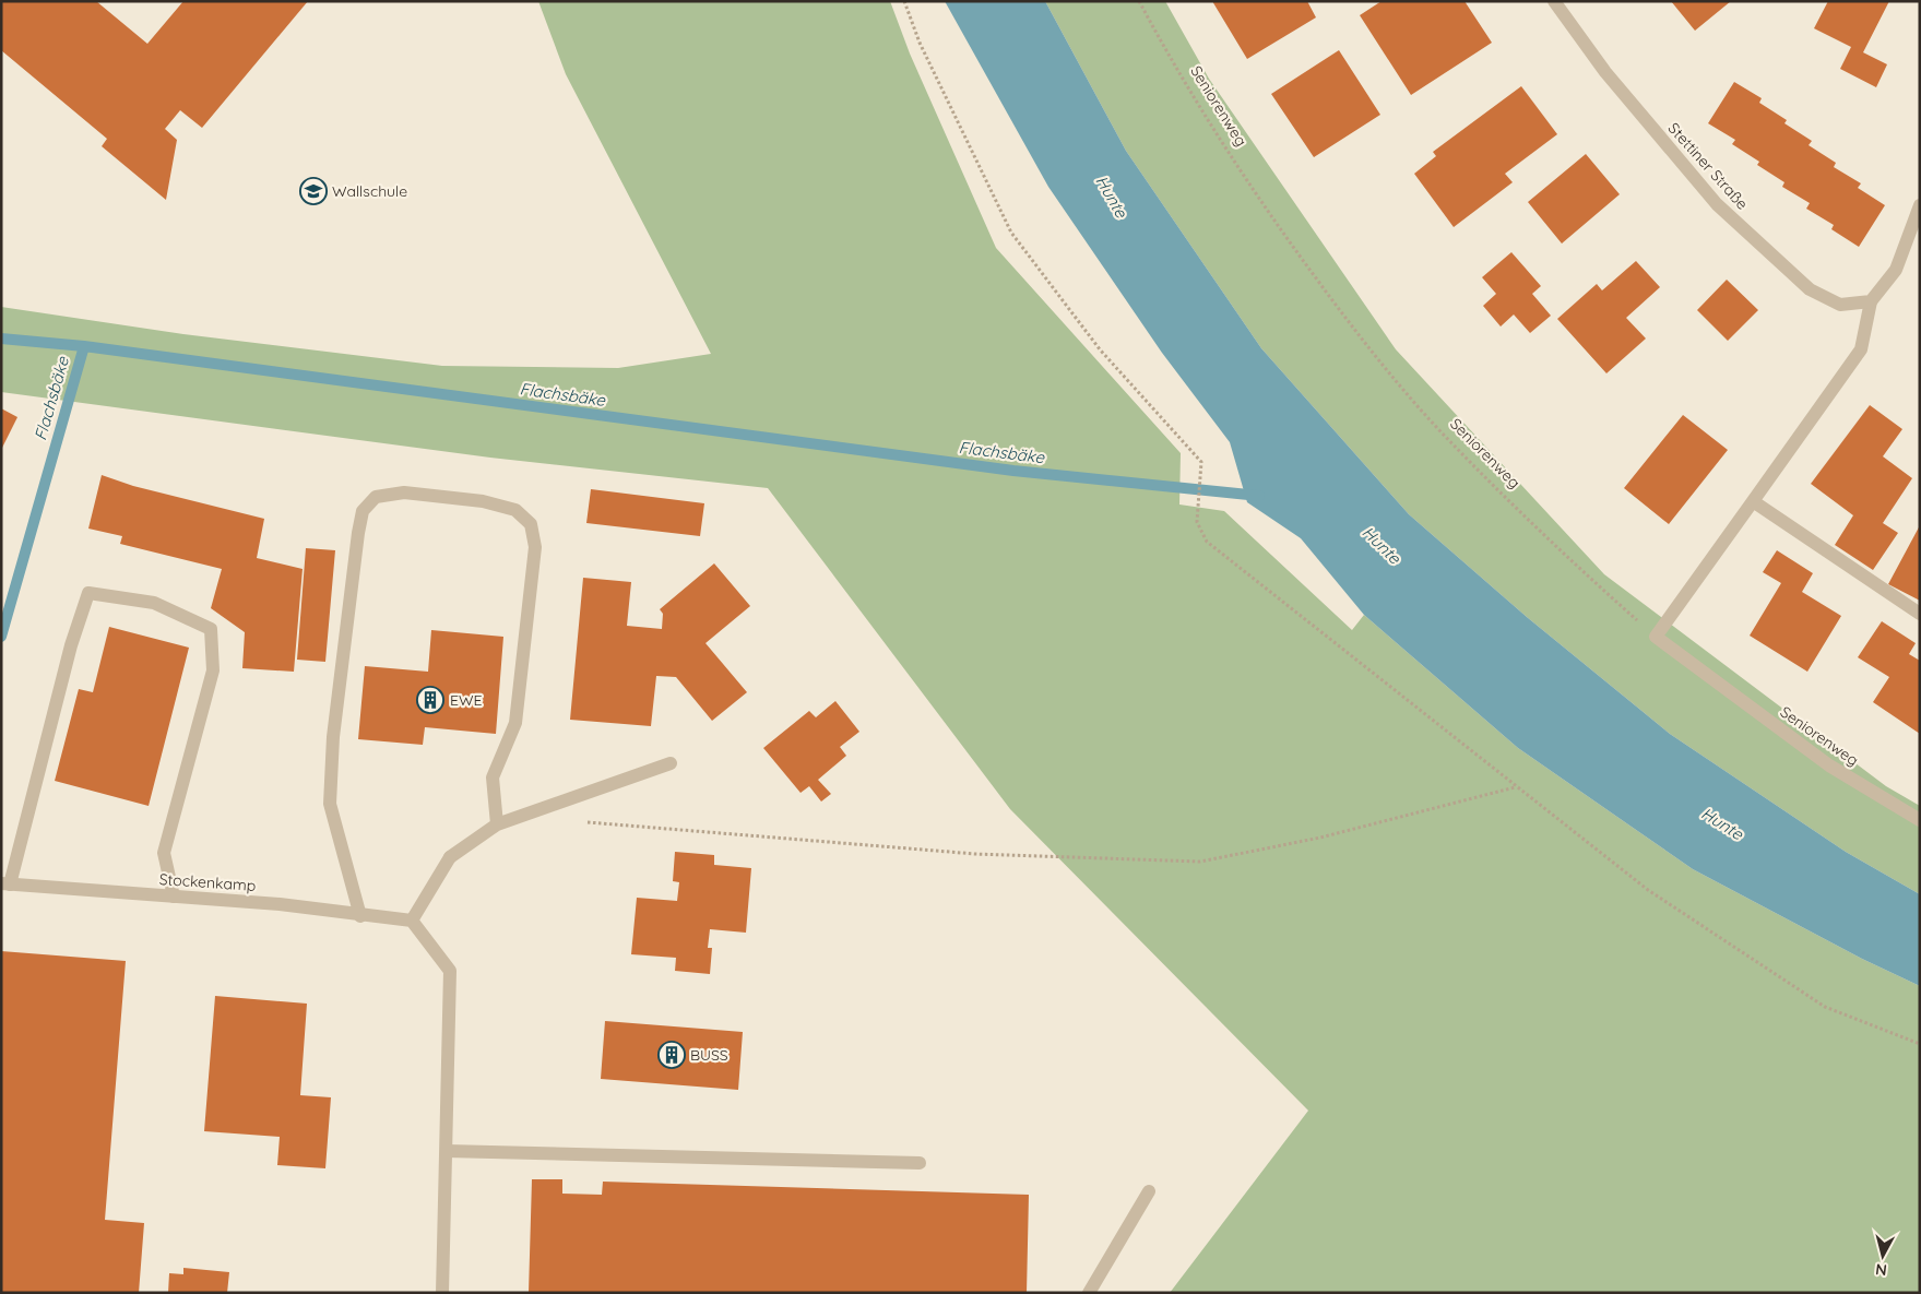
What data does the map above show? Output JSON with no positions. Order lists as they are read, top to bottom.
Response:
{
  "streets": {
    "street": ["Seniorenweg", "Stettiner Straße", "Stockenkamp"]
  },
  "water": ["Hunte", "Flachsbäke"],
  "places": {
    "school or university": ["Wallschule"],
    "building": ["EWE", "BUSS"]
  },
  "north": "bottom"
}
